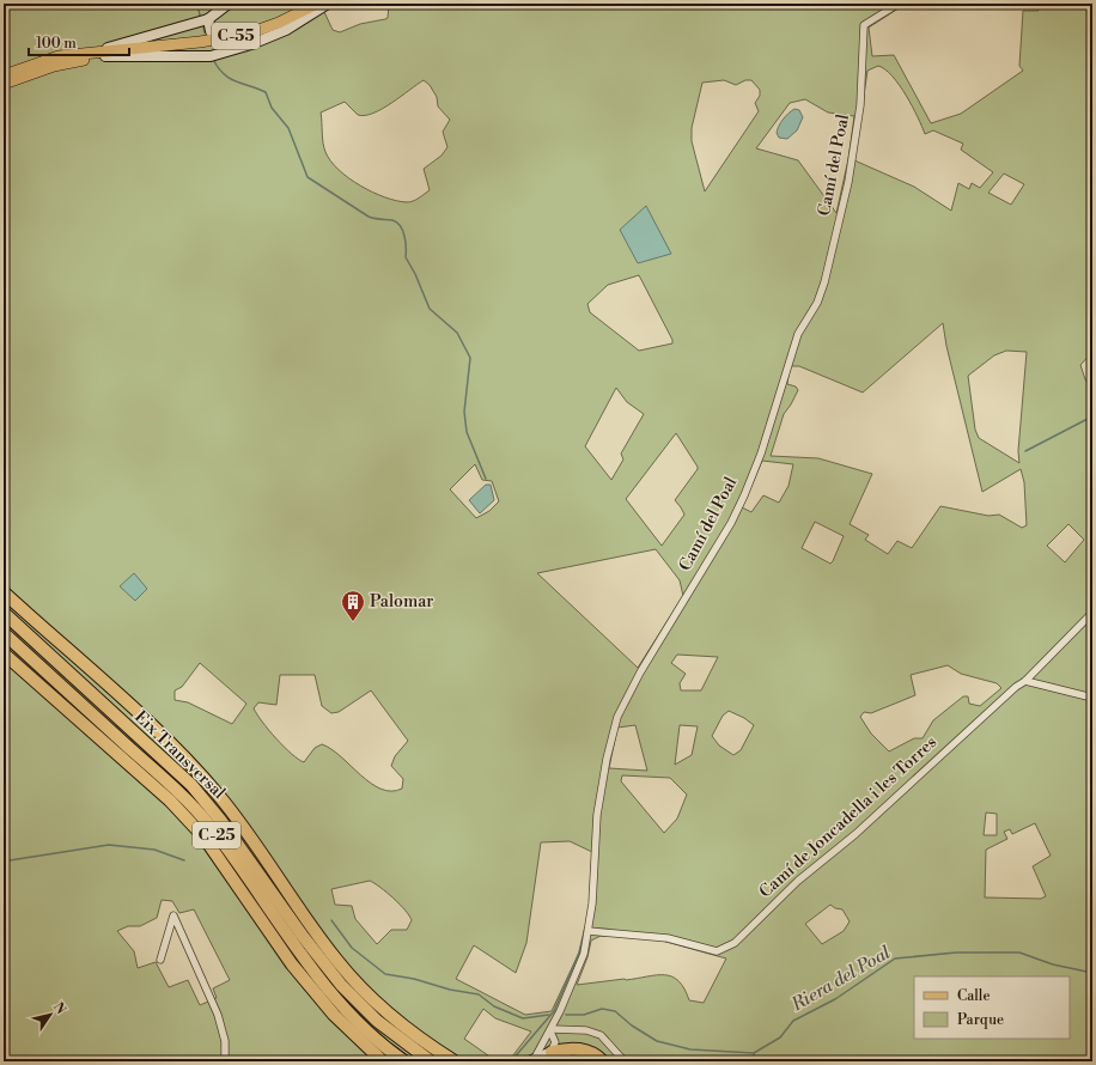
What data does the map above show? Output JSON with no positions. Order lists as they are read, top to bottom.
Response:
{
  "streets": {
    "highway": ["Eix Transversal", "C-25"],
    "main road": ["C-55"],
    "street": ["Camí del Poal", "Camí de Joncadella i les Torres"]
  },
  "crossings": [
    ["Camí del Poal", "Camí de Joncadella i les Torres"]
  ],
  "water": ["Riera del Poal"],
  "places": {
    "building": ["Palomar"]
  },
  "legend": ["Calle", "Parque"],
  "scale_bar": "100 m",
  "north": "top right"
}
